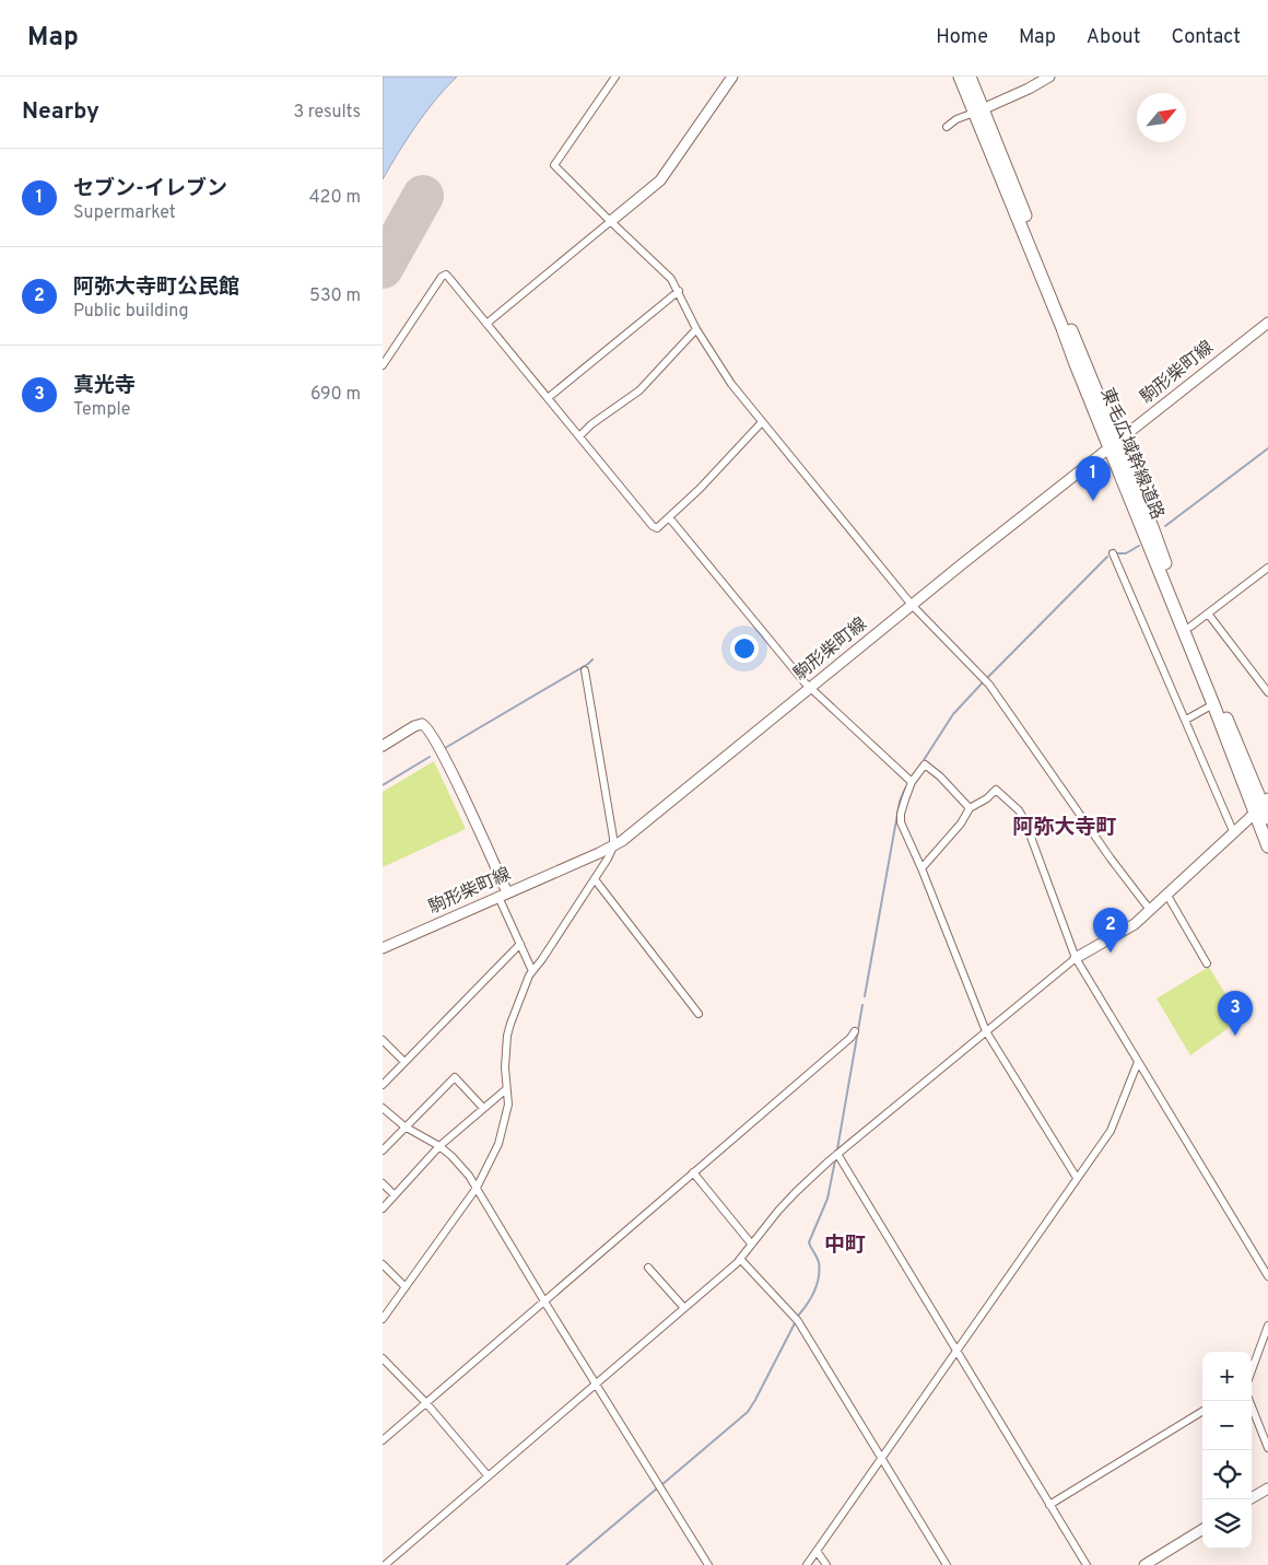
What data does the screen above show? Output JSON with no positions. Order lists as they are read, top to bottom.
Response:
{
  "streets": {
    "highway": ["東毛広域幹線道路"],
    "main road": ["駒形柴町線"]
  },
  "crossings": [
    ["駒形柴町線", "東毛広域幹線道路"]
  ],
  "districts": ["阿弥大寺町", "中町"],
  "north": "top right",
  "page": {
    "header": "Map",
    "nav": [
      "Home",
      "Map",
      "About",
      "Contact"
    ],
    "heading": ["Nearby", "3 results"],
    "list": [
      {
        "mark": "1",
        "name": "セブン-イレブン",
        "note": "Supermarket",
        "value": "420 m"
      },
      {
        "mark": "2",
        "name": "阿弥大寺町公民館",
        "note": "Public building",
        "value": "530 m"
      },
      {
        "mark": "3",
        "name": "真光寺",
        "note": "Temple",
        "value": "690 m"
      }
    ],
    "pins": ["1", "2", "3"],
    "map_buttons": ["+", "−"]
  }
}
